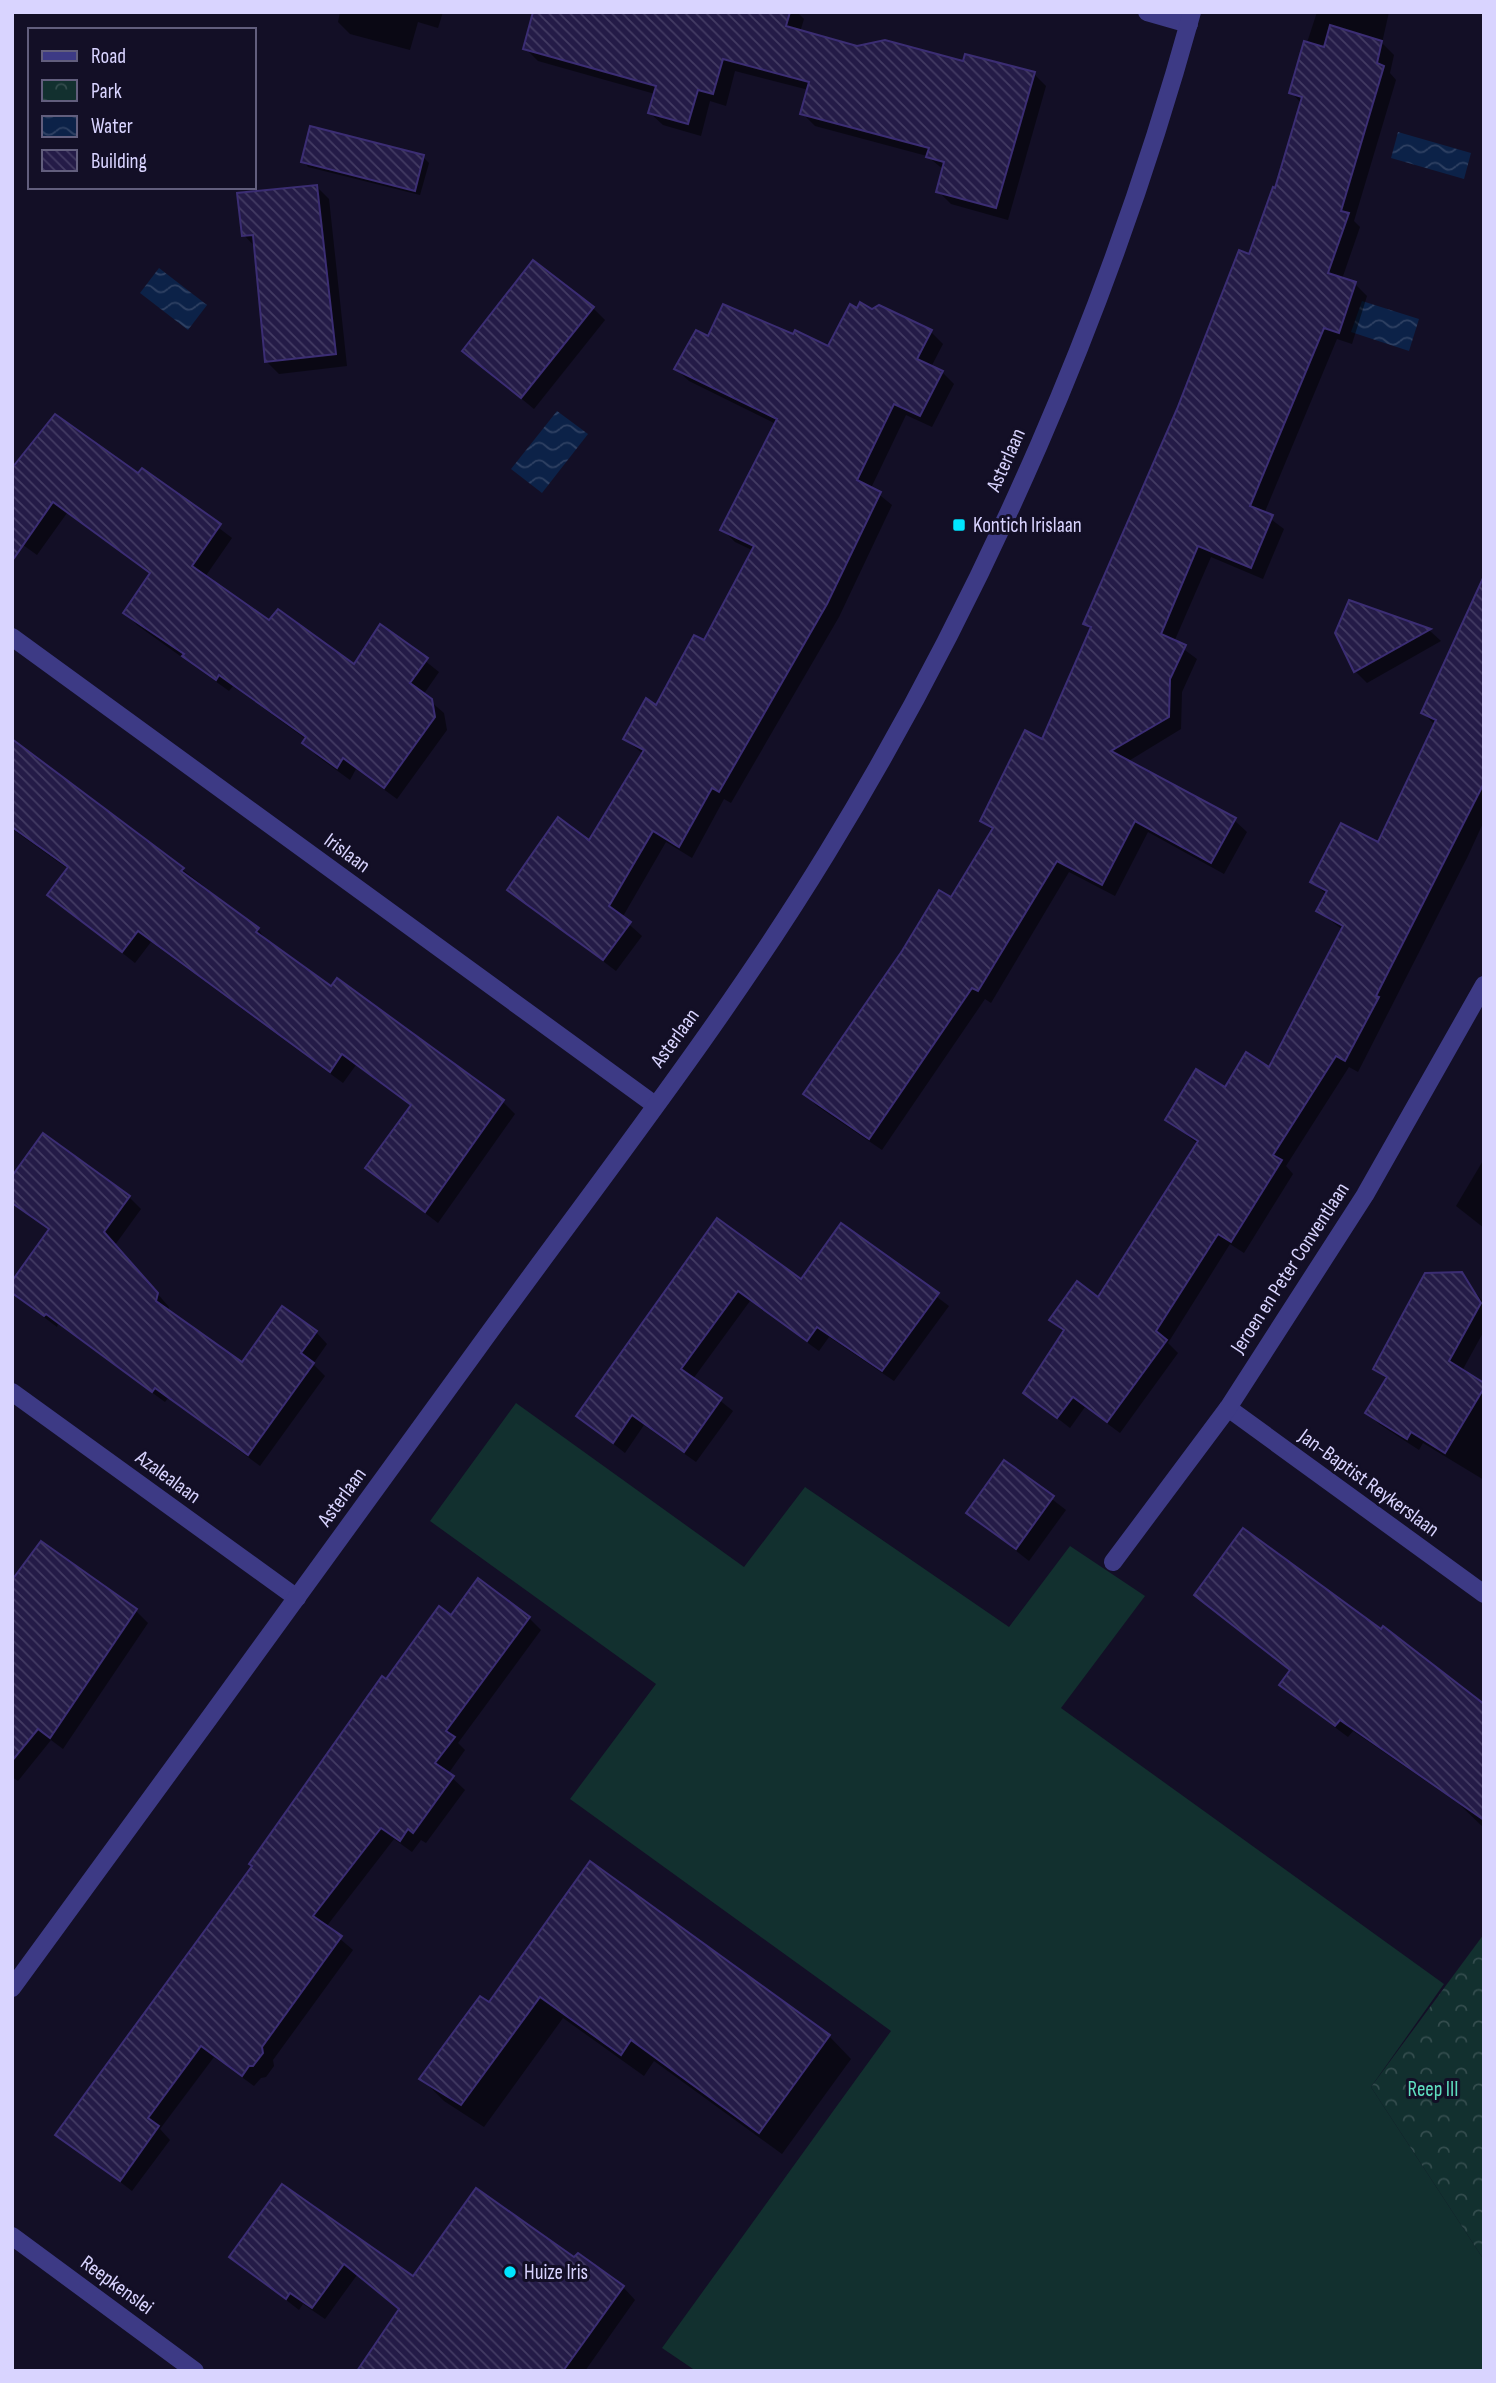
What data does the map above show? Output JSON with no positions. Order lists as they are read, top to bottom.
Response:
{
  "streets": {
    "street": [
      "Asterlaan",
      "Irislaan",
      "Jeroen en Peter Conventlaan",
      "Azalealaan",
      "Jan-Baptist Reykerslaan",
      "Reepkenslei"
    ]
  },
  "crossings": [
    ["Asterlaan", "Irislaan"],
    ["Asterlaan", "Azalealaan"],
    ["Jeroen en Peter Conventlaan", "Jan-Baptist Reykerslaan"]
  ],
  "parks": ["Reep III"],
  "places": {
    "transit": ["Kontich Irislaan"],
    "other": ["Huize Iris"]
  },
  "legend": [
    "Road",
    "Park",
    "Water",
    "Building"
  ]
}
